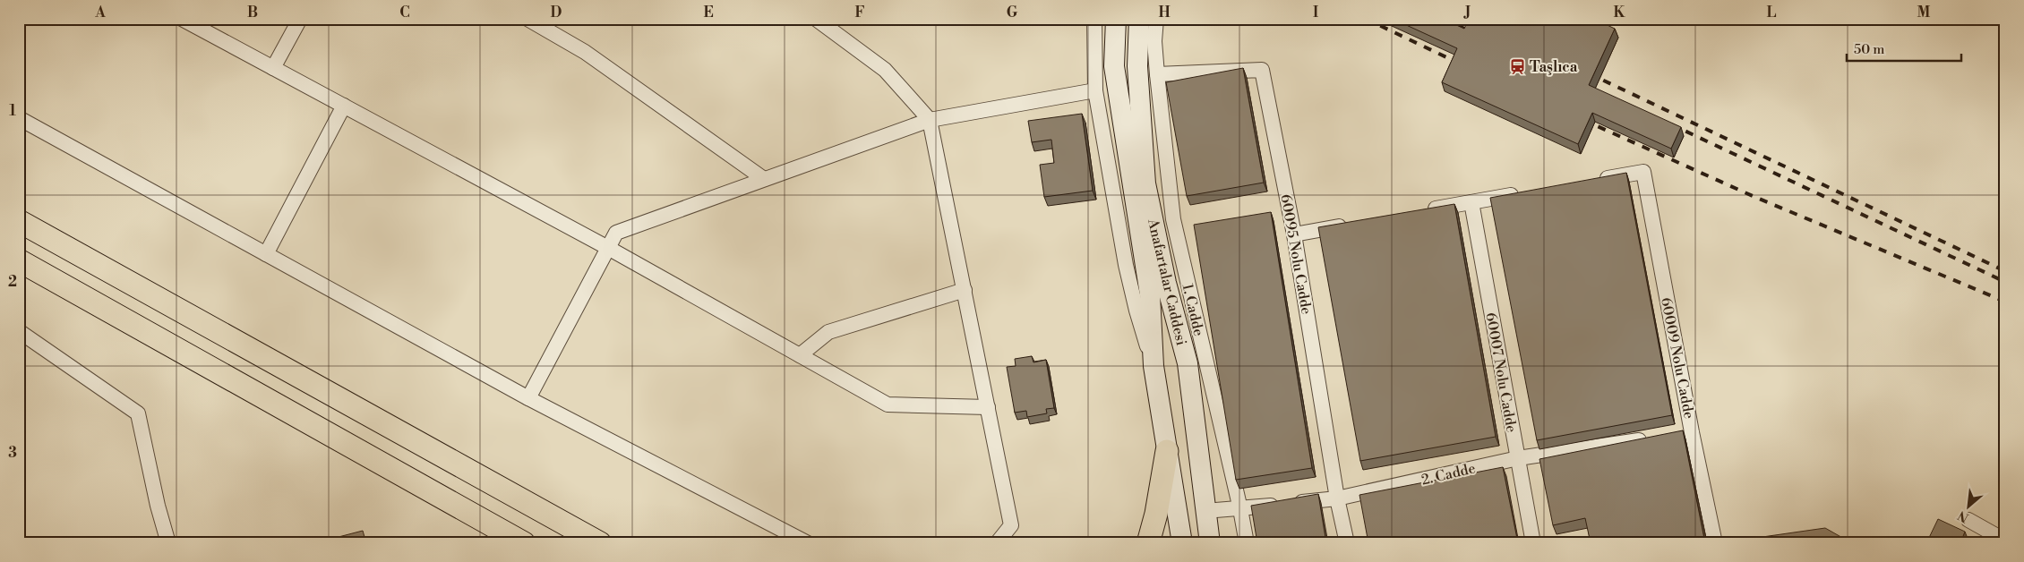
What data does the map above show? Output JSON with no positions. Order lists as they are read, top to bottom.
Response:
{
  "streets": {
    "main road": ["Anafartalar Caddesi"],
    "street": [
      "60095 Nolu Cadde",
      "1. Cadde",
      "60009 Nolu Cadde",
      "60007 Nolu Cadde",
      "2. Cadde"
    ]
  },
  "crossings": [
    ["60095 Nolu Cadde", "1. Cadde"],
    ["60095 Nolu Cadde", "2. Cadde"],
    ["Anafartalar Caddesi", "2. Cadde"],
    ["1. Cadde", "2. Cadde"],
    ["60007 Nolu Cadde", "2. Cadde"]
  ],
  "places": {
    "station": ["Taşlıca"]
  },
  "scale_bar": "50 m",
  "north": "bottom left",
  "grid": {
    "columns": [
      "A",
      "B",
      "C",
      "D",
      "E",
      "F",
      "G",
      "H",
      "I",
      "J",
      "K",
      "L",
      "M"
    ],
    "rows": ["1", "2", "3"]
  }
}
